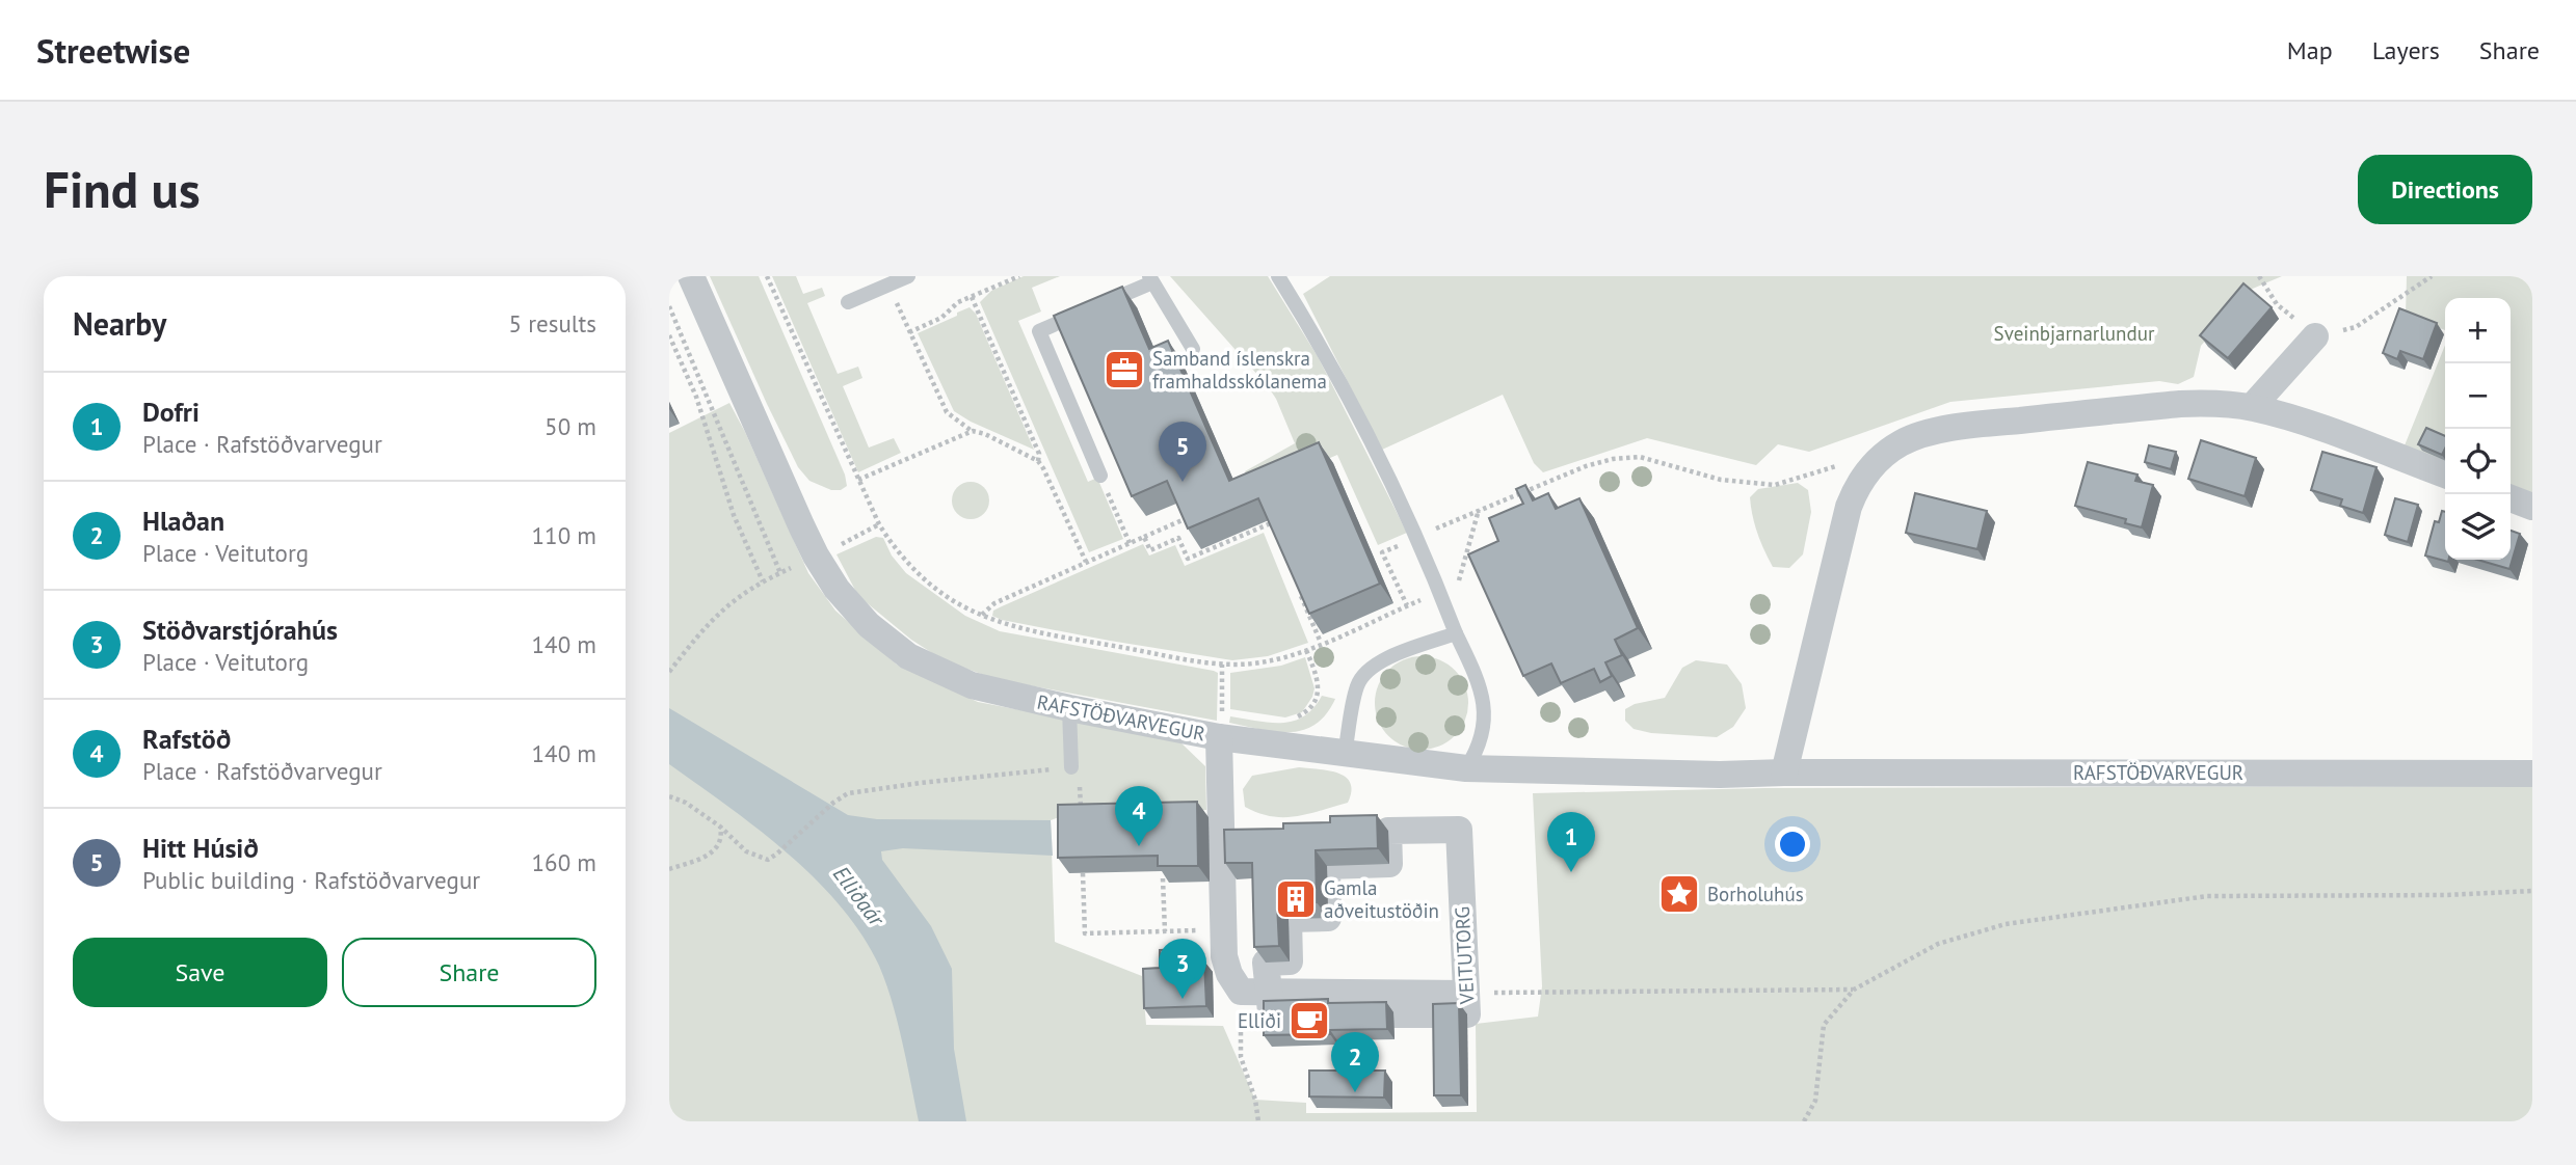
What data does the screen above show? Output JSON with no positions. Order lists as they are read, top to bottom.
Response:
{
  "streets": {
    "street": ["RAFSTÖÐVARVEGUR", "VEITUTORG"]
  },
  "water": ["Elliðaár"],
  "parks": ["Sveinbjarnarlundur"],
  "places": {
    "office": ["Samband íslenskra framhaldsskólanema"],
    "place": ["Borholuhús"],
    "building": ["Gamla aðveitustöðin"],
    "cafe": ["Elliði"]
  },
  "page": {
    "header": "Streetwise",
    "nav": ["Map", "Layers", "Share"],
    "buttons": [
      "Directions",
      ["Save", "Share"]
    ],
    "title": "Find us",
    "heading": ["Nearby", "5 results"],
    "map_buttons": ["+", "−"],
    "list": [
      {
        "mark": "1",
        "name": "Dofri",
        "note": "Place · Rafstöðvarvegur",
        "value": "50 m"
      },
      {
        "mark": "2",
        "name": "Hlaðan",
        "note": "Place · Veitutorg",
        "value": "110 m"
      },
      {
        "mark": "3",
        "name": "Stöðvarstjórahús",
        "note": "Place · Veitutorg",
        "value": "140 m"
      },
      {
        "mark": "4",
        "name": "Rafstöð",
        "note": "Place · Rafstöðvarvegur",
        "value": "140 m"
      },
      {
        "mark": "5",
        "name": "Hitt Húsið",
        "note": "Public building · Rafstöðvarvegur",
        "value": "160 m"
      }
    ],
    "pins": [
      "5",
      "4",
      "1",
      "3",
      "2"
    ]
  }
}
